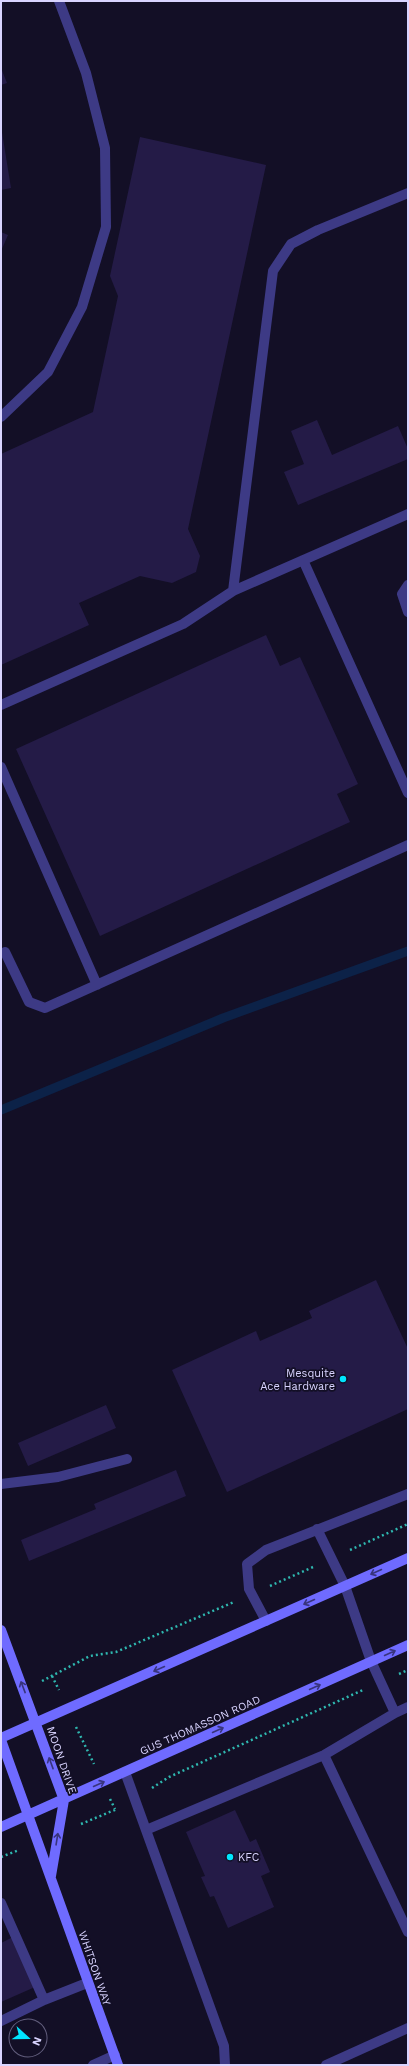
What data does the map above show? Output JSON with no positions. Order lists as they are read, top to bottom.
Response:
{
  "streets": {
    "main road": ["GUS THOMASSON ROAD", "MOON DRIVE", "WHITSON WAY"]
  },
  "crossings": [
    ["GUS THOMASSON ROAD", "MOON DRIVE"],
    ["MOON DRIVE", "WHITSON WAY"]
  ],
  "places": ["Mesquite Ace Hardware", "KFC"],
  "north": "right"
}
